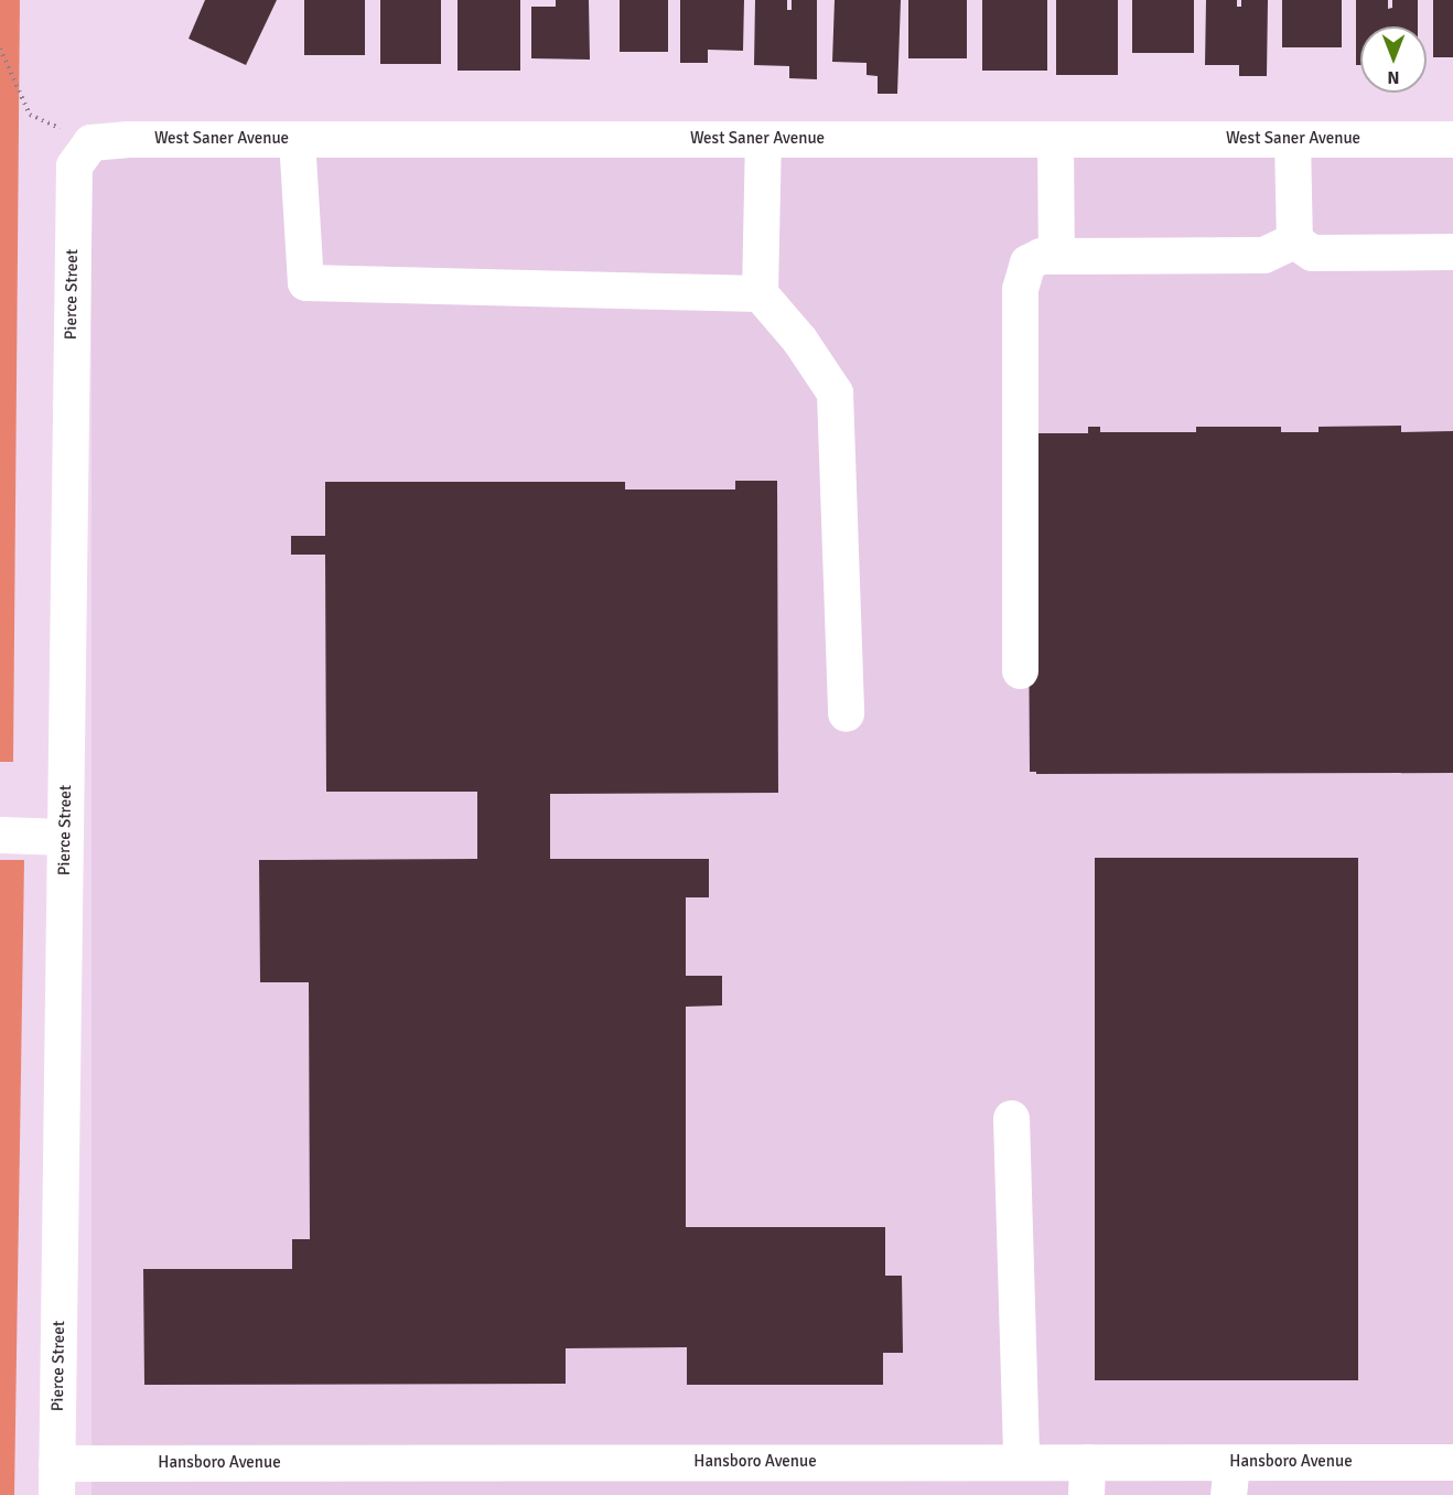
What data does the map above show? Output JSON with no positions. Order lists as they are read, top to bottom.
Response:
{
  "streets": {
    "street": ["West Saner Avenue", "Pierce Street", "Hansboro Avenue"]
  },
  "crossings": [
    ["West Saner Avenue", "Pierce Street"],
    ["Pierce Street", "Hansboro Avenue"]
  ],
  "north": "bottom"
}
